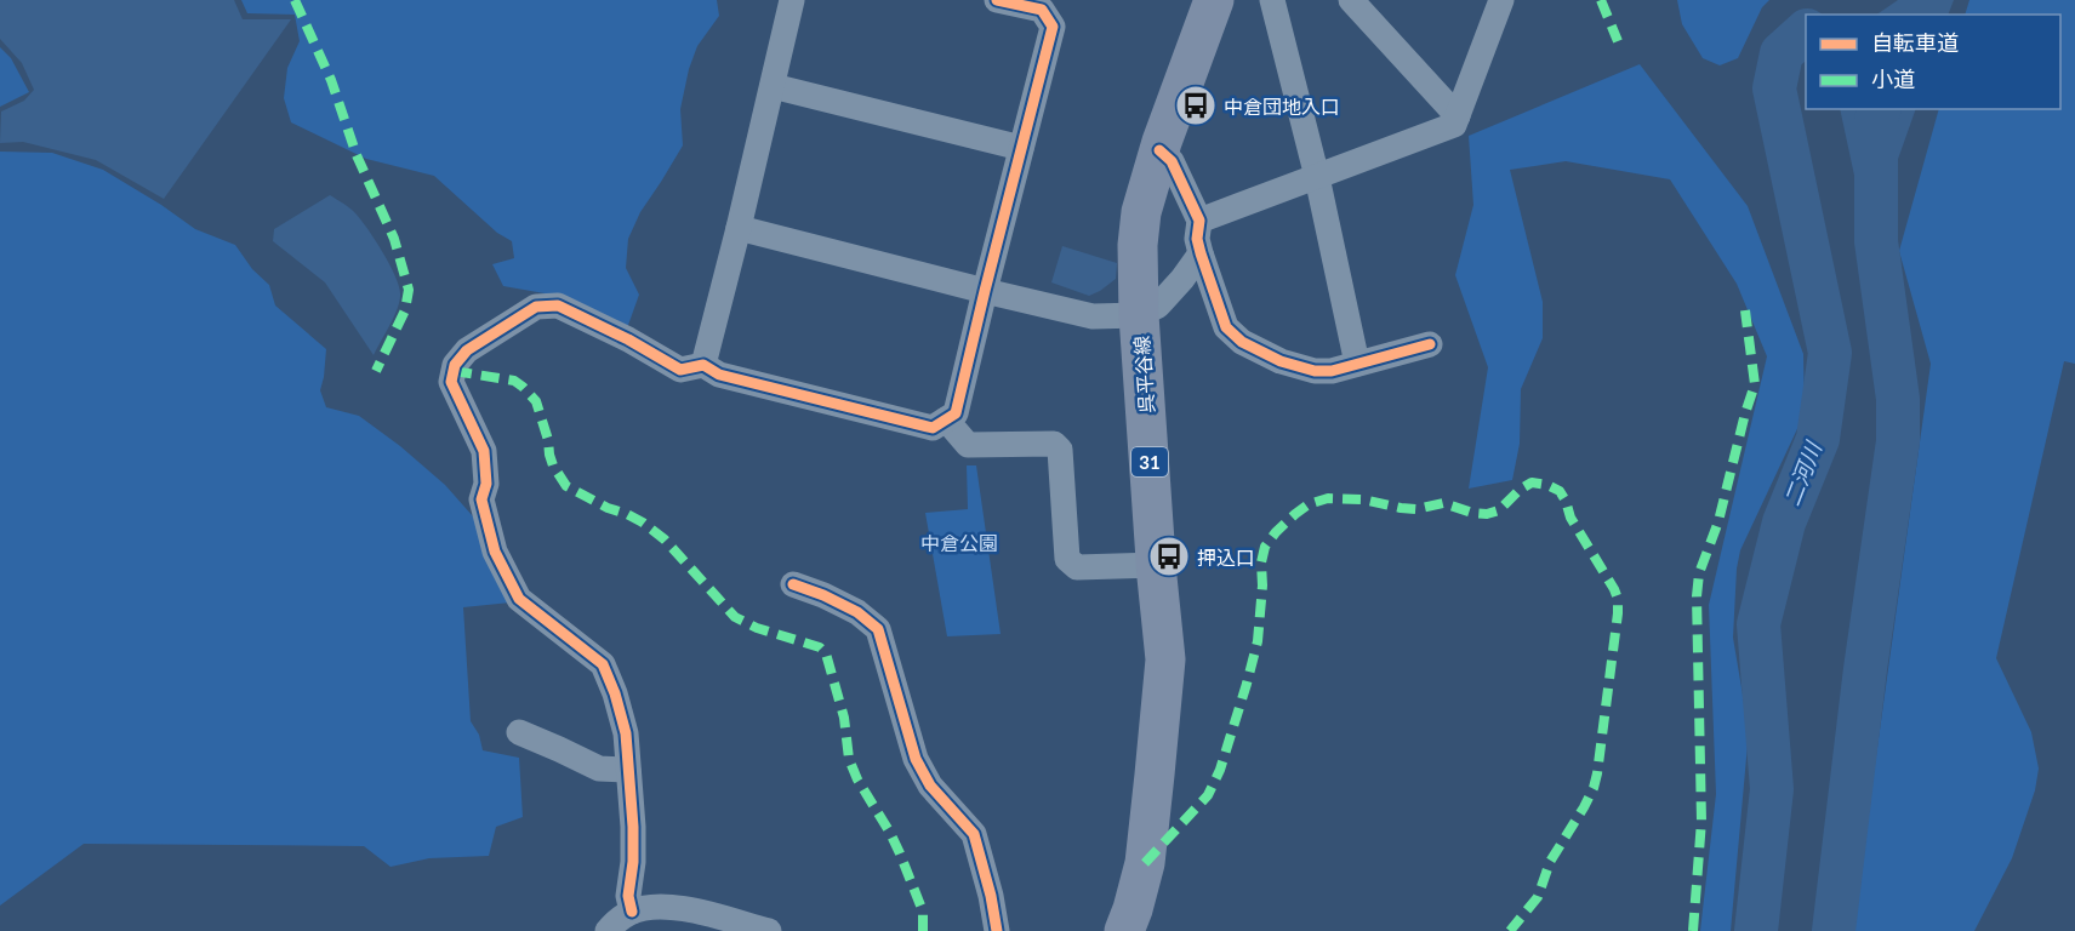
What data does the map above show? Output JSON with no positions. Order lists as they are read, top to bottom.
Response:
{
  "streets": {
    "main road": ["呉平谷線", "31"]
  },
  "water": ["二河川"],
  "parks": ["中倉公園"],
  "places": {
    "bus stop": ["中倉団地入口", "押込口"]
  },
  "legend": ["自転車道", "小道"]
}
